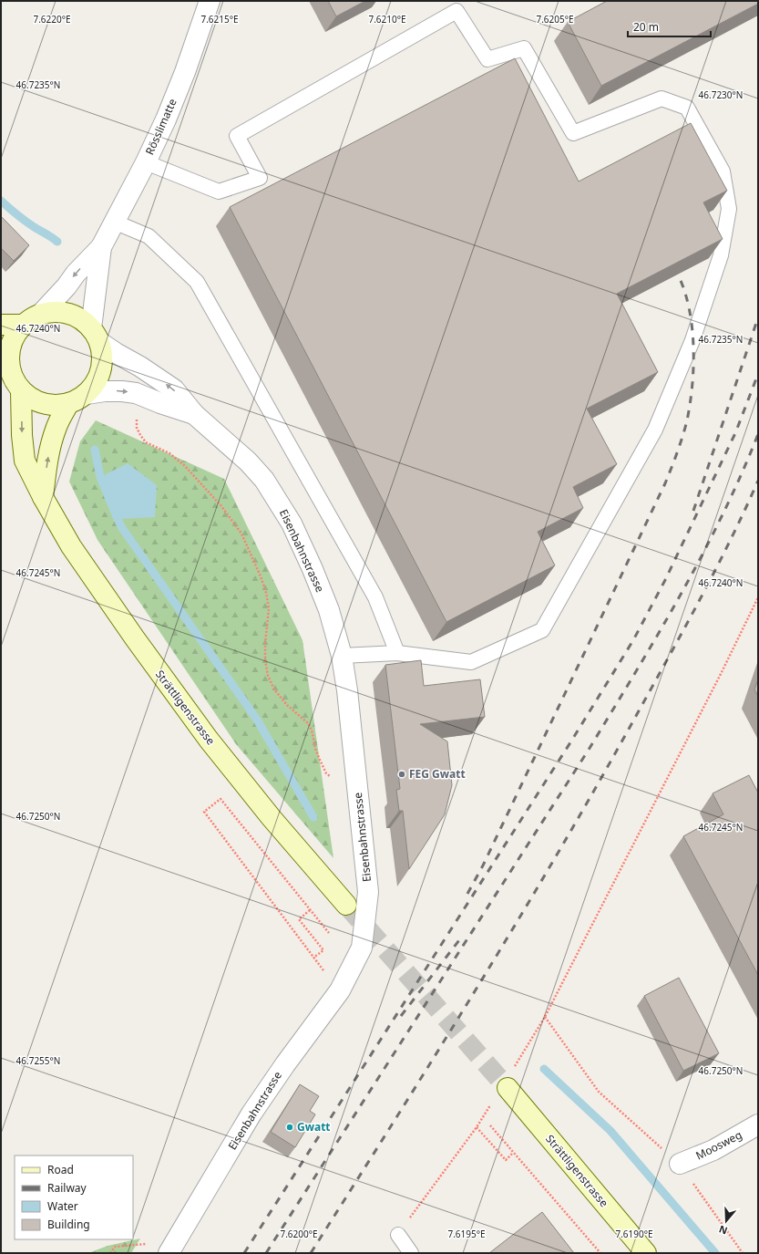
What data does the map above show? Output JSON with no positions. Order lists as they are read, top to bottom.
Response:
{
  "streets": {
    "main road": ["Strättligenstrasse"],
    "street": ["Rösslimatte", "Eisenbahnstrasse", "Moosweg"]
  },
  "crossings": [
    ["Rösslimatte", "Eisenbahnstrasse"],
    ["Rösslimatte", "Strättligenstrasse"],
    ["Eisenbahnstrasse", "Strättligenstrasse"]
  ],
  "places": ["FEG Gwatt", "Gwatt"],
  "legend": [
    "Road",
    "Railway",
    "Water",
    "Building"
  ],
  "scale_bar": "20 m",
  "north": "bottom",
  "coordinates": [
    "7.6220°E",
    "7.6215°E",
    "7.6210°E",
    "7.6205°E",
    "46.7235°N",
    "46.7230°N",
    "46.7240°N",
    "46.7245°N",
    "46.7250°N",
    "46.7255°N",
    "7.6200°E",
    "7.6195°E",
    "7.6190°E"
  ]
}
